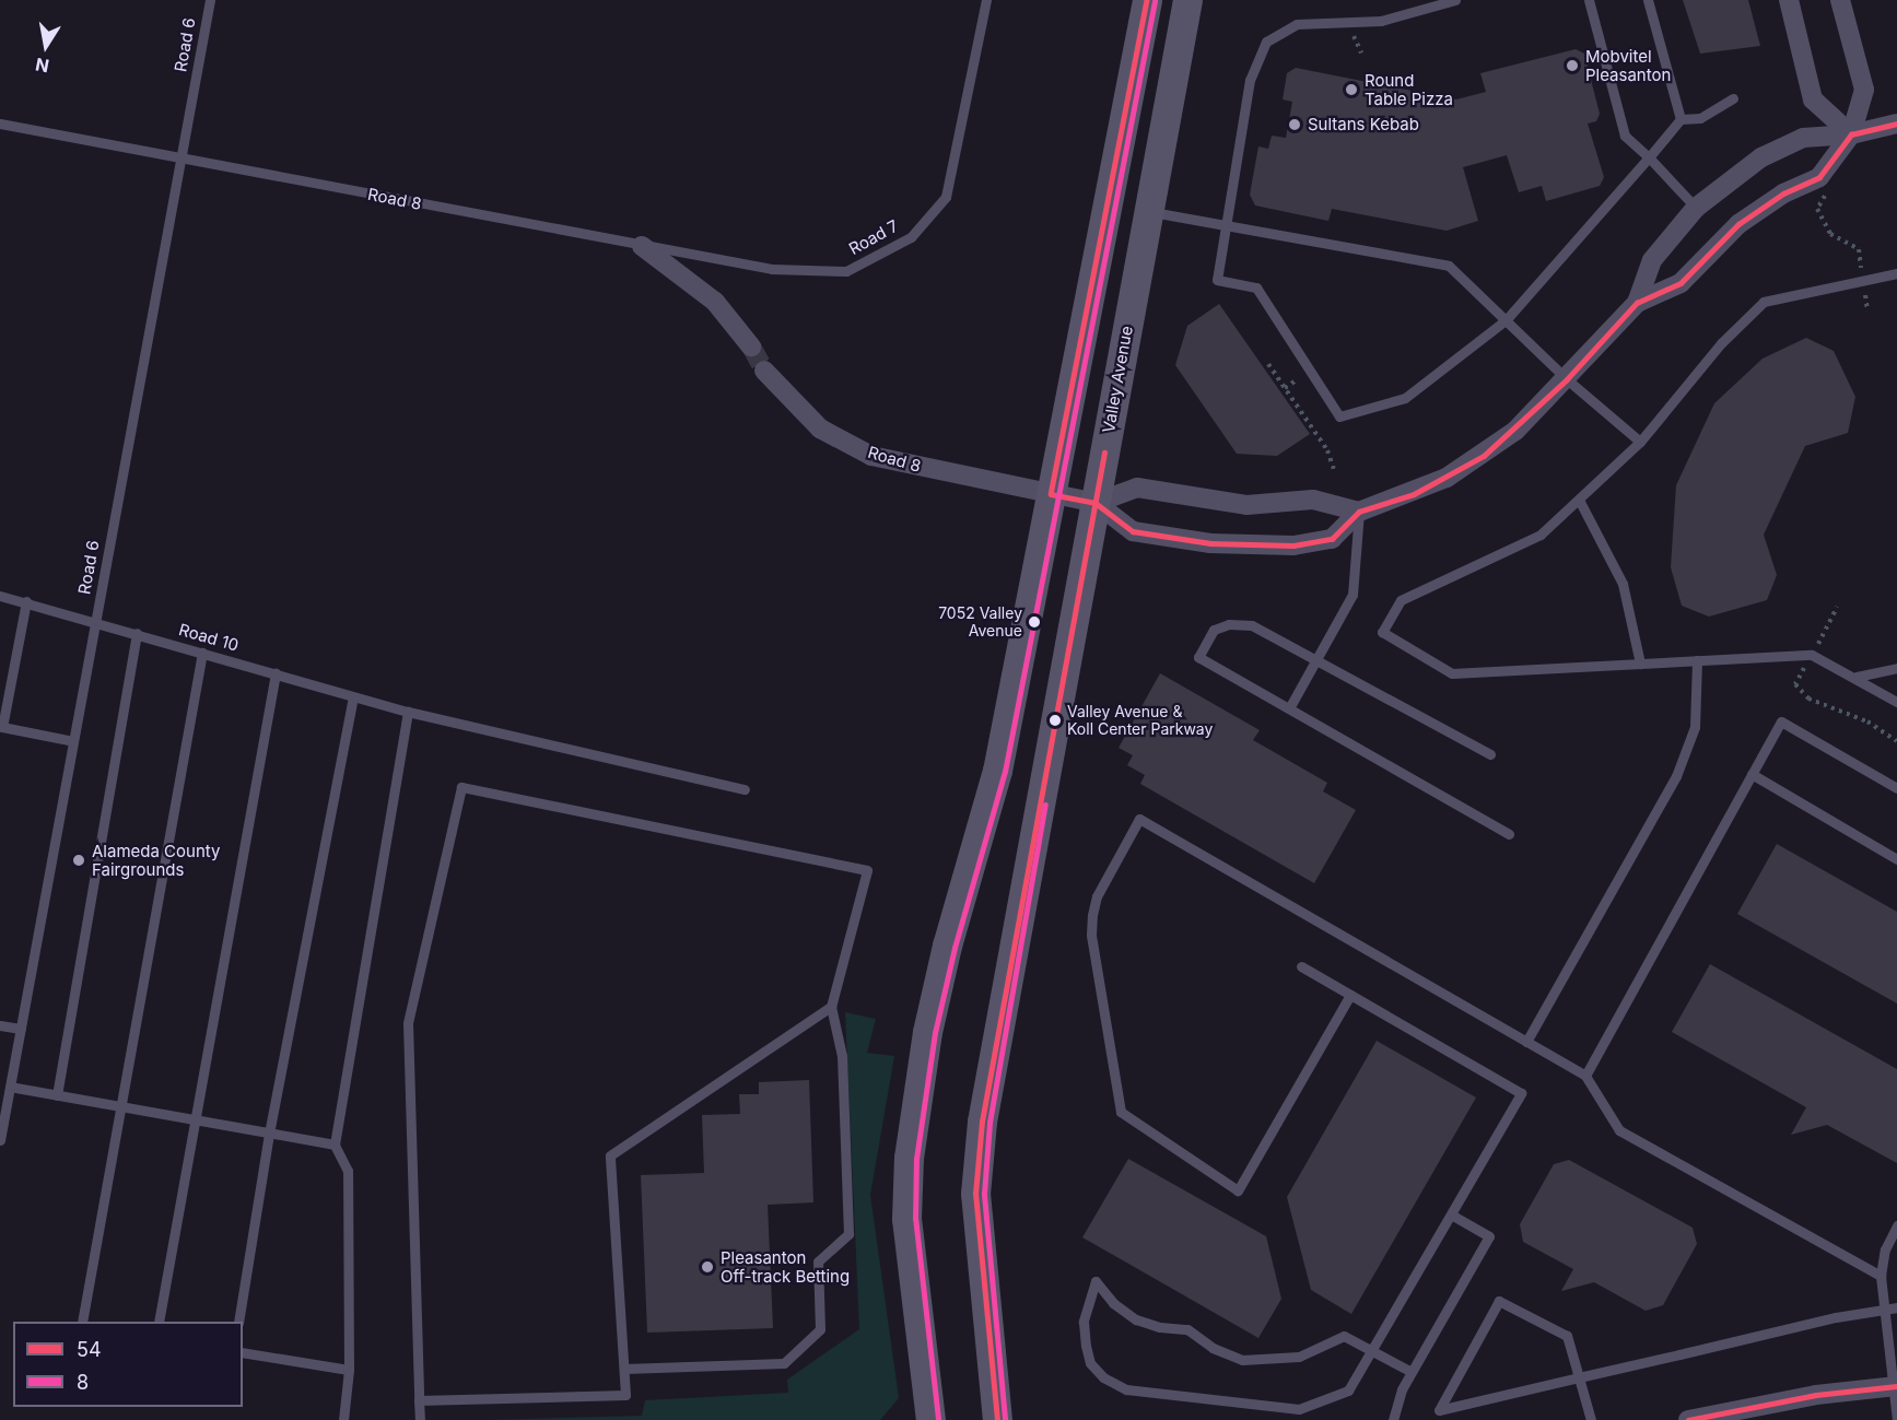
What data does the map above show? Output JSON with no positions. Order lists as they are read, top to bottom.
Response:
{
  "streets": {
    "main road": ["Valley Avenue"],
    "street": ["Road 8"],
    "lane": ["Road 6", "Road 7", "Road 10"]
  },
  "crossings": [
    ["Road 6", "Road 8"],
    ["Road 6", "Road 10"],
    ["Road 8", "Road 7"],
    ["Road 8", "Valley Avenue"]
  ],
  "places": [
    "Mobvitel Pleasanton",
    "Round Table Pizza",
    "Sultans Kebab",
    "7052 Valley Avenue",
    "Valley Avenue & Koll Center Parkway",
    "Alameda County Fairgrounds",
    "Pleasanton Off-track Betting"
  ],
  "lines": ["transit line 54", "transit line 8"],
  "legend": ["54", "8"],
  "north": "bottom"
}
